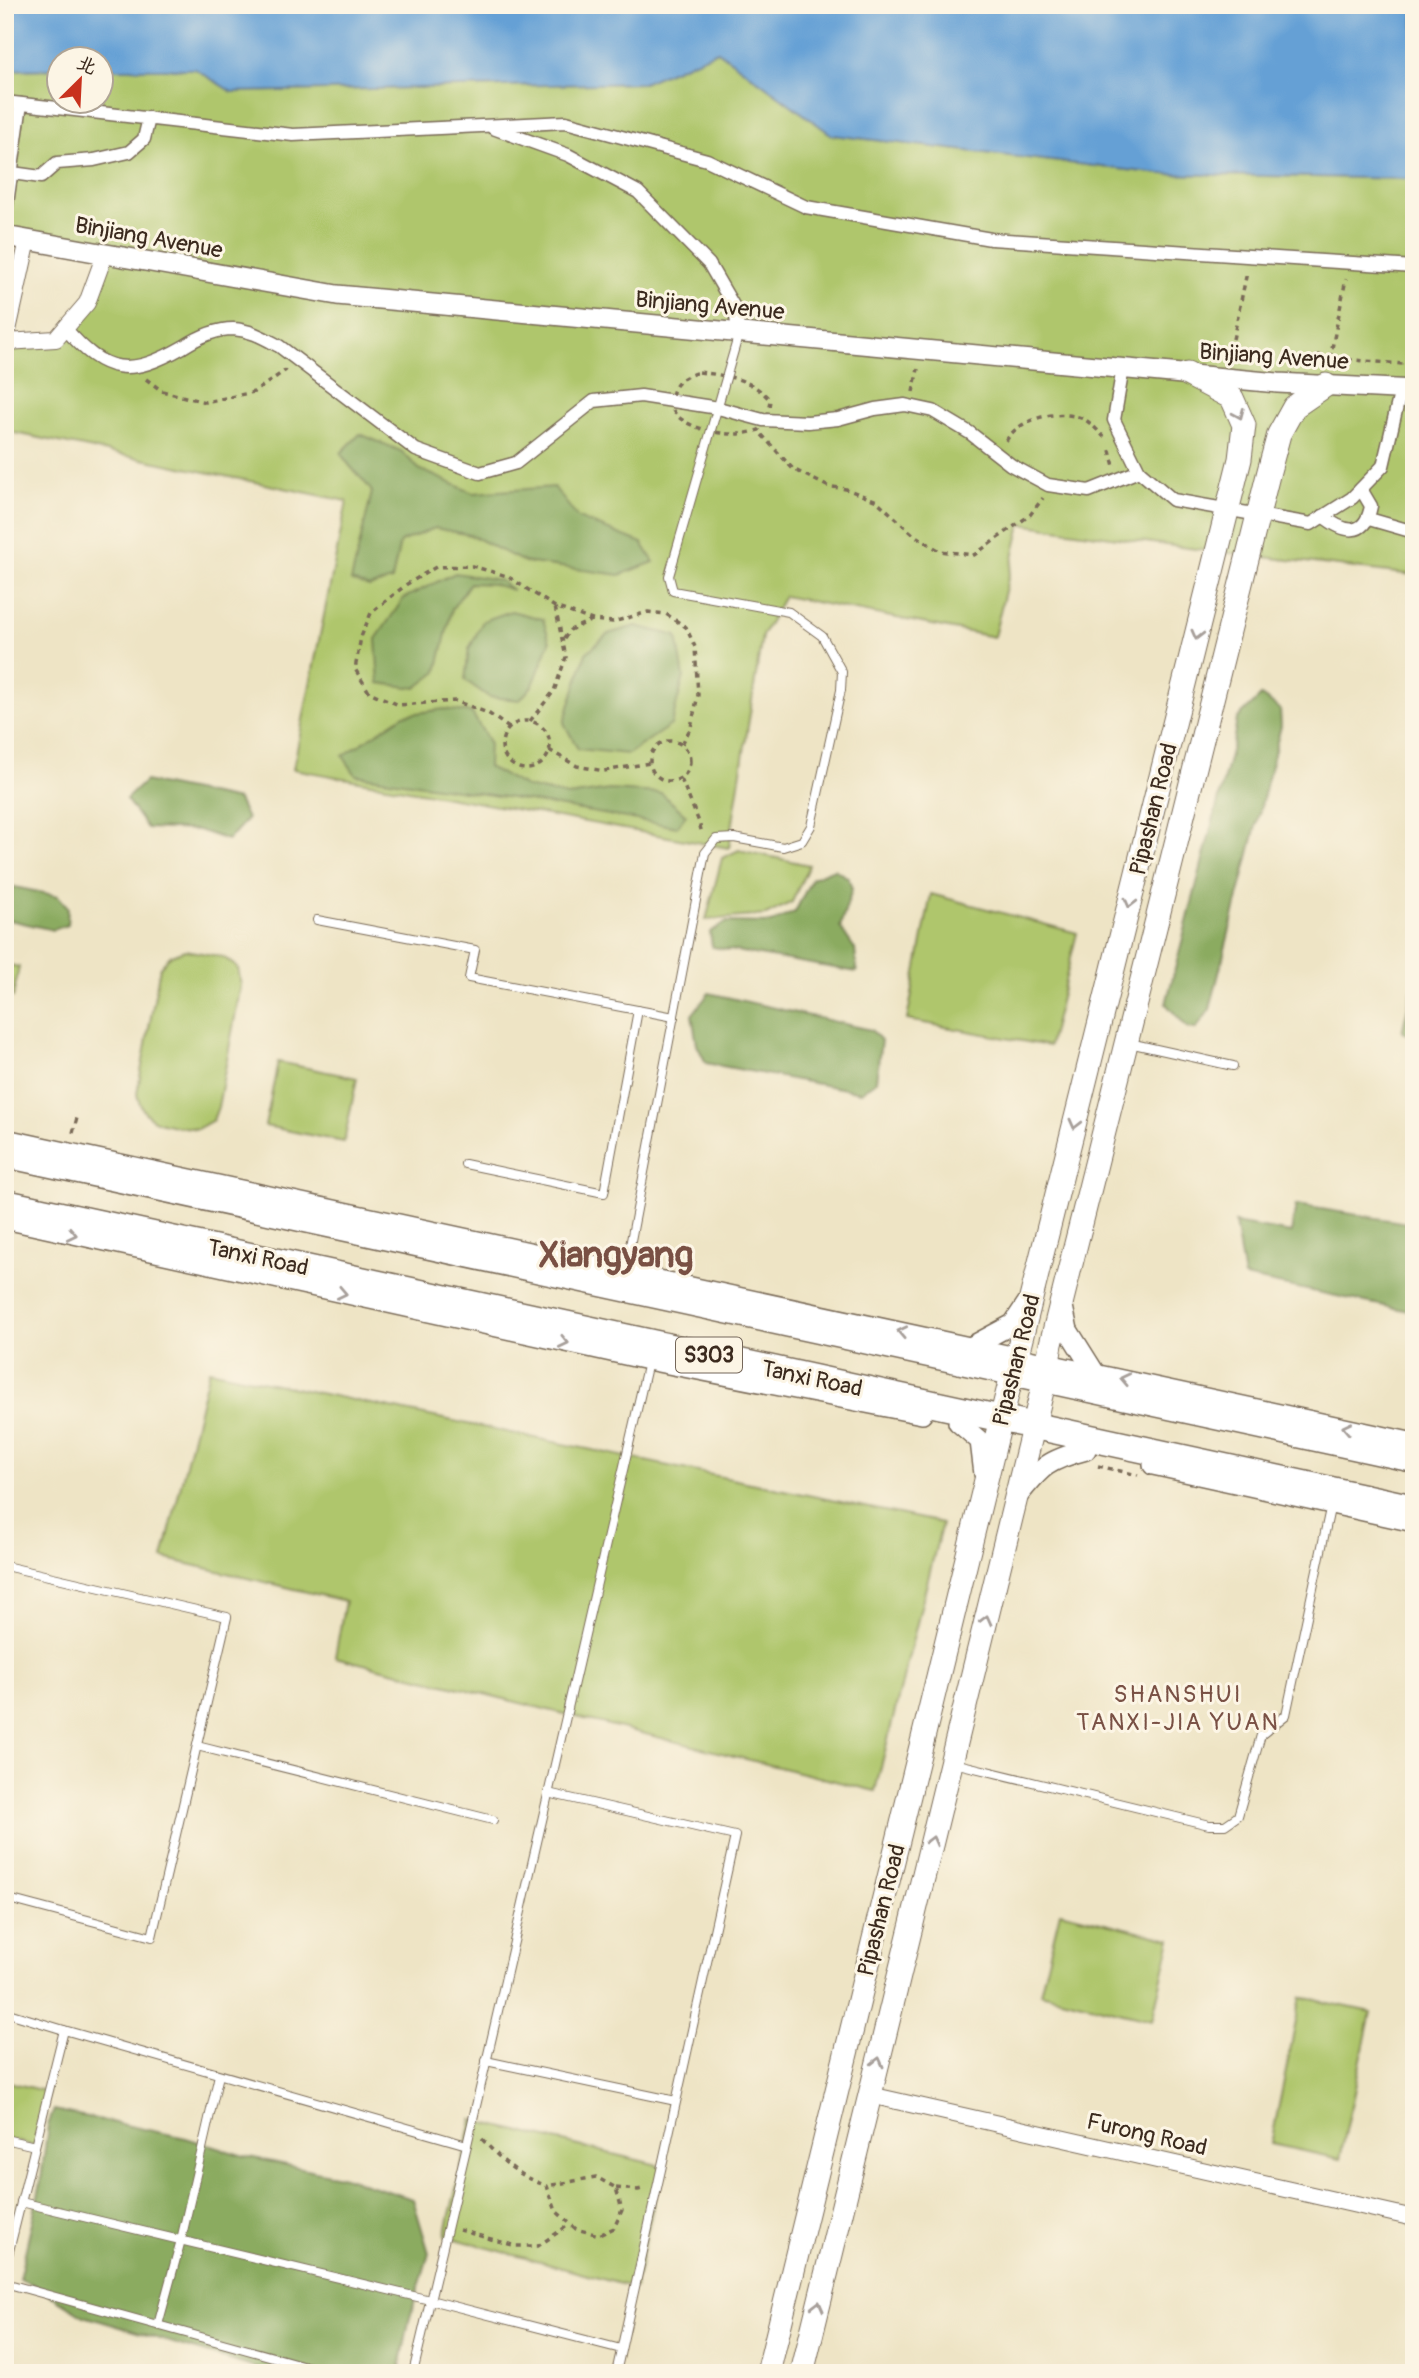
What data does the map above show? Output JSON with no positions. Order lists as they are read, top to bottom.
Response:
{
  "streets": {
    "main road": ["Pipashan Road", "Tanxi Road", "S303"],
    "street": ["Binjiang Avenue", "Furong Road"]
  },
  "crossings": [
    ["Binjiang Avenue", "Pipashan Road"],
    ["Pipashan Road", "Tanxi Road"],
    ["Pipashan Road", "Furong Road"]
  ],
  "districts": ["Xiangyang", "SHANSHUI TANXI-JIA YUAN"],
  "north": "top right"
}
